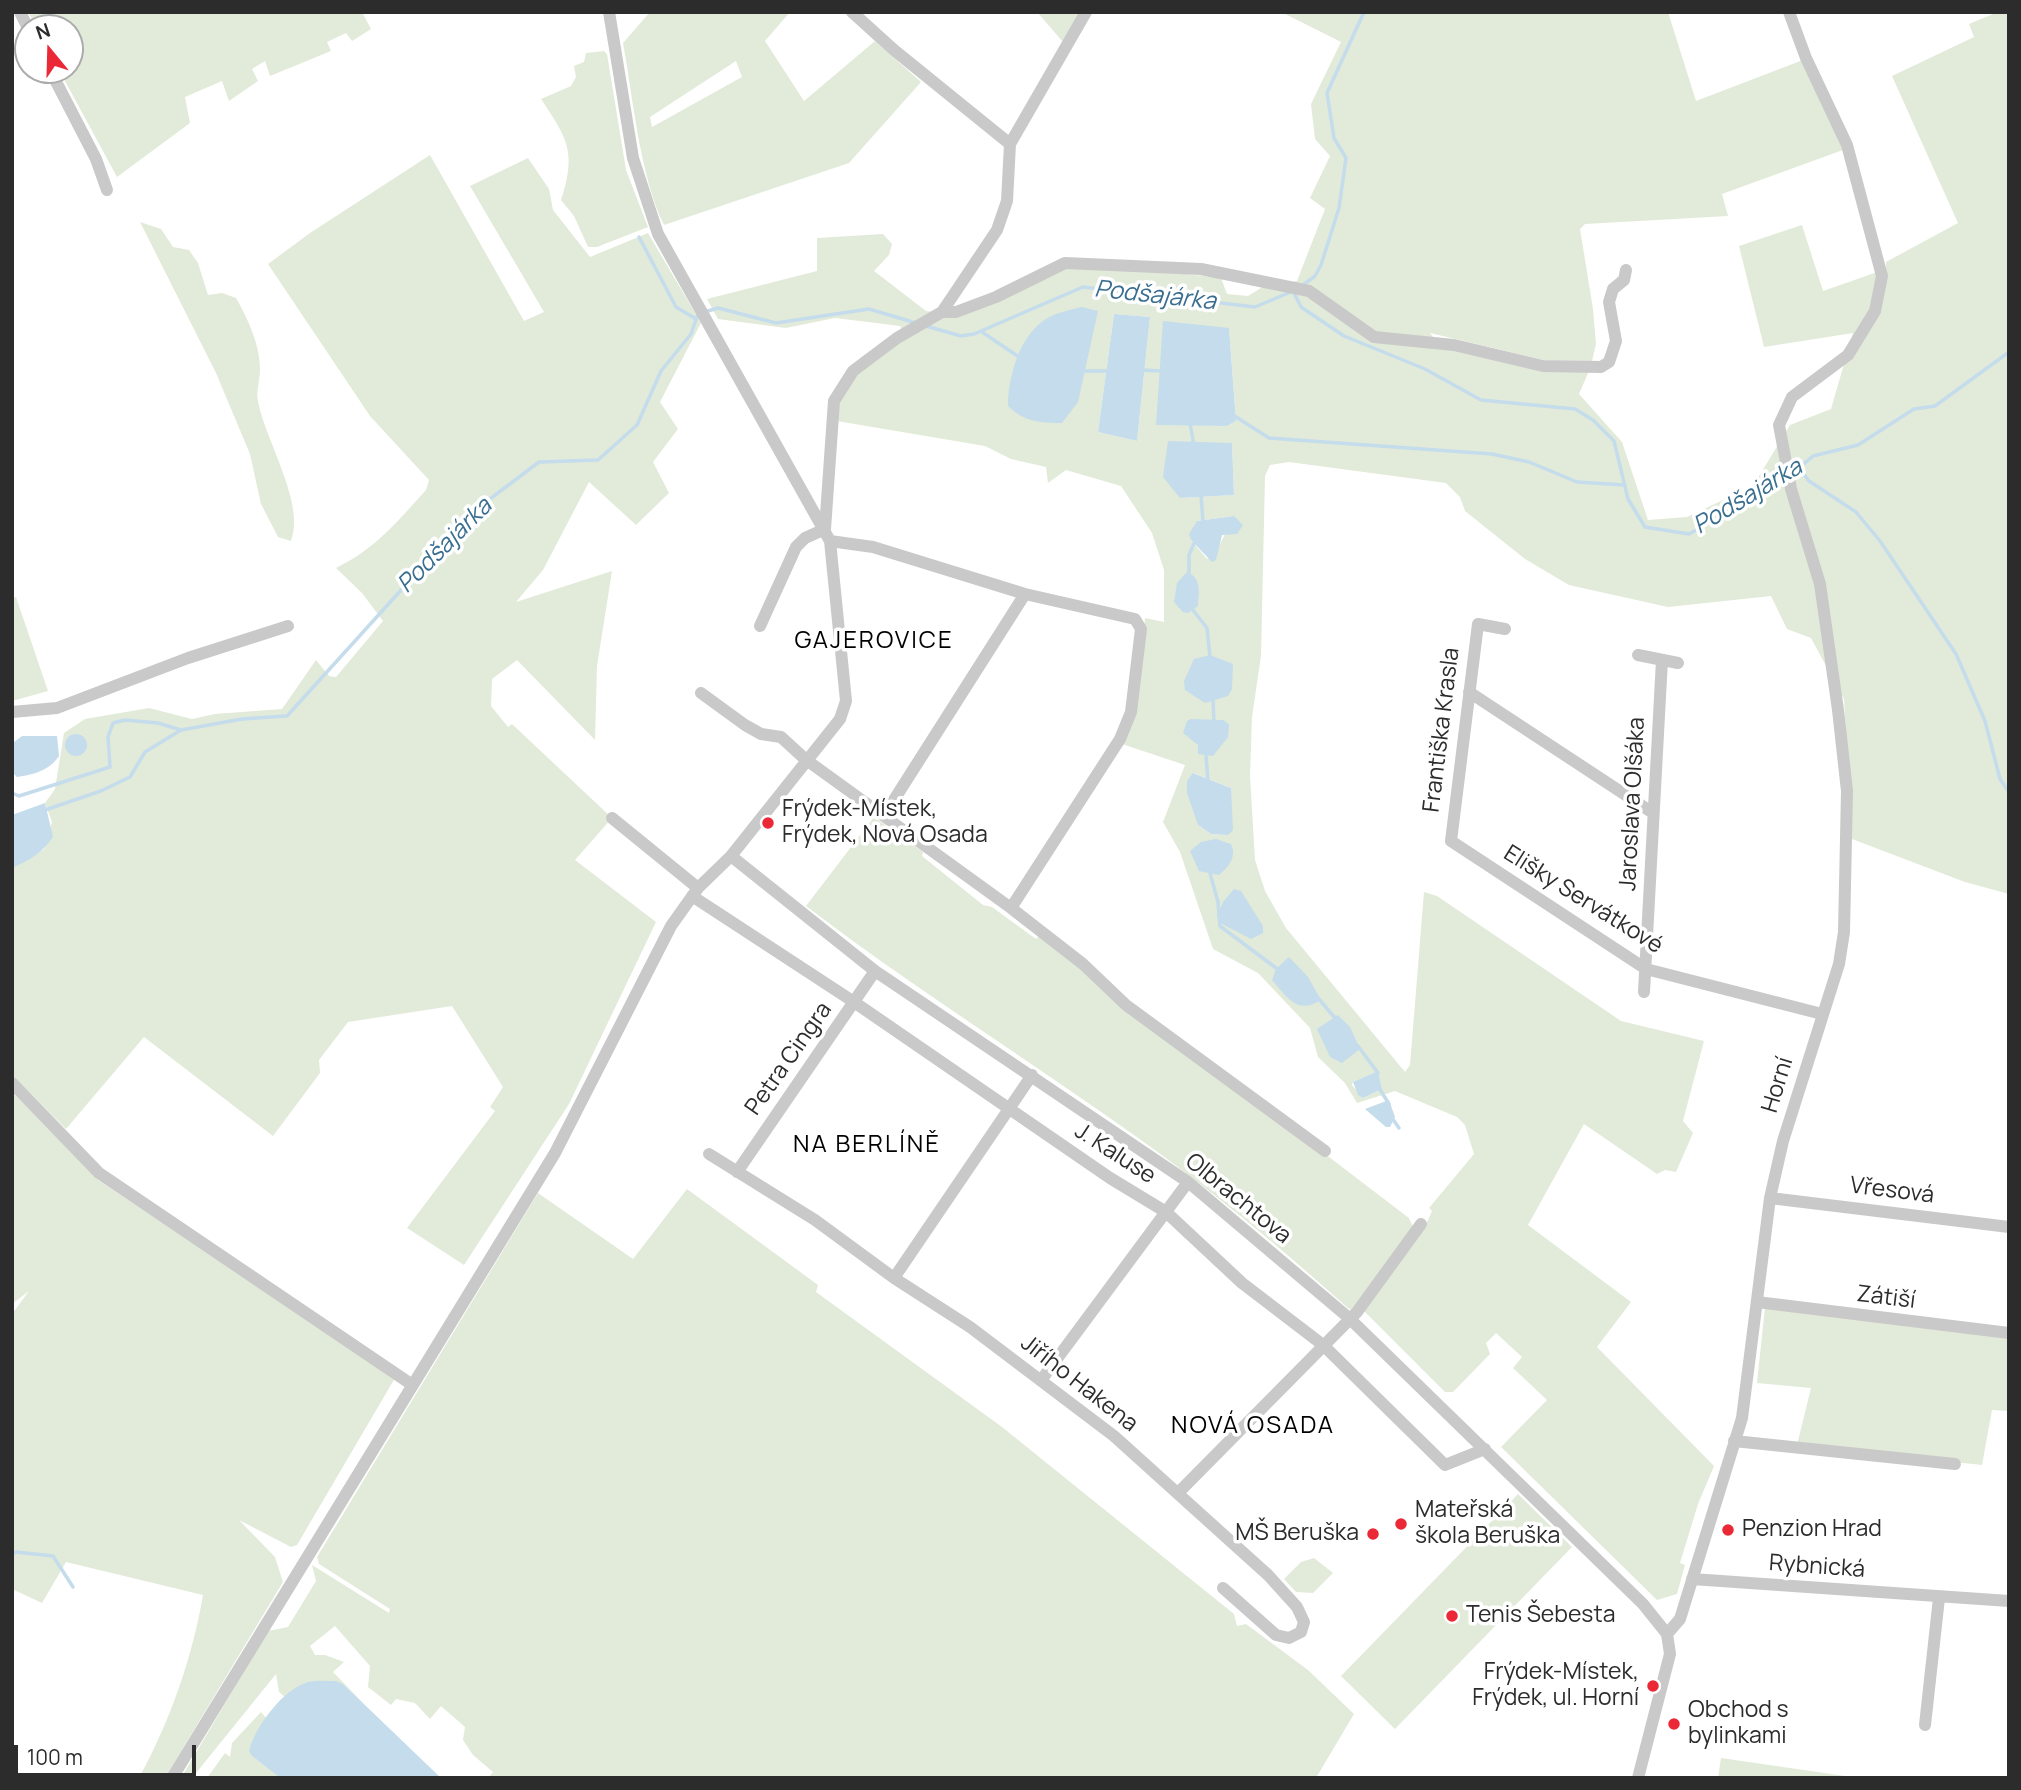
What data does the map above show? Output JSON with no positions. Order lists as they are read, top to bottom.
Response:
{
  "streets": {
    "street": [
      "Františka Krasla",
      "Jaroslava Olšáka",
      "Elišky Servátkové",
      "Petra Cingra",
      "Horní",
      "J. Kaluse",
      "Vřesová",
      "Olbrachtova",
      "Zátiší",
      "Jiřího Hakena",
      "Rybnická"
    ]
  },
  "crossings": [
    ["Františka Krasla", "Elišky Servátkové"],
    ["Jaroslava Olšáka", "Elišky Servátkové"],
    ["Elišky Servátkové", "Horní"],
    ["Petra Cingra", "J. Kaluse"],
    ["Petra Cingra", "Olbrachtova"],
    ["Petra Cingra", "Jiřího Hakena"],
    ["Horní", "Vřesová"],
    ["Horní", "Olbrachtova"],
    ["Horní", "Zátiší"],
    ["Horní", "Rybnická"],
    ["J. Kaluse", "Olbrachtova"]
  ],
  "districts": ["GAJEROVICE", "NA BERLÍNĚ", "NOVÁ OSADA"],
  "water": ["Podšajárka"],
  "places": [
    "Frýdek-Místek, Frýdek, Nová Osada",
    "Mateřská škola Beruška",
    "Penzion Hrad",
    "MŠ Beruška",
    "Tenis Šebesta",
    "Frýdek-Místek, Frýdek, ul. Horní",
    "Obchod s bylinkami"
  ],
  "scale_bar": "100 m",
  "north": "top"
}
